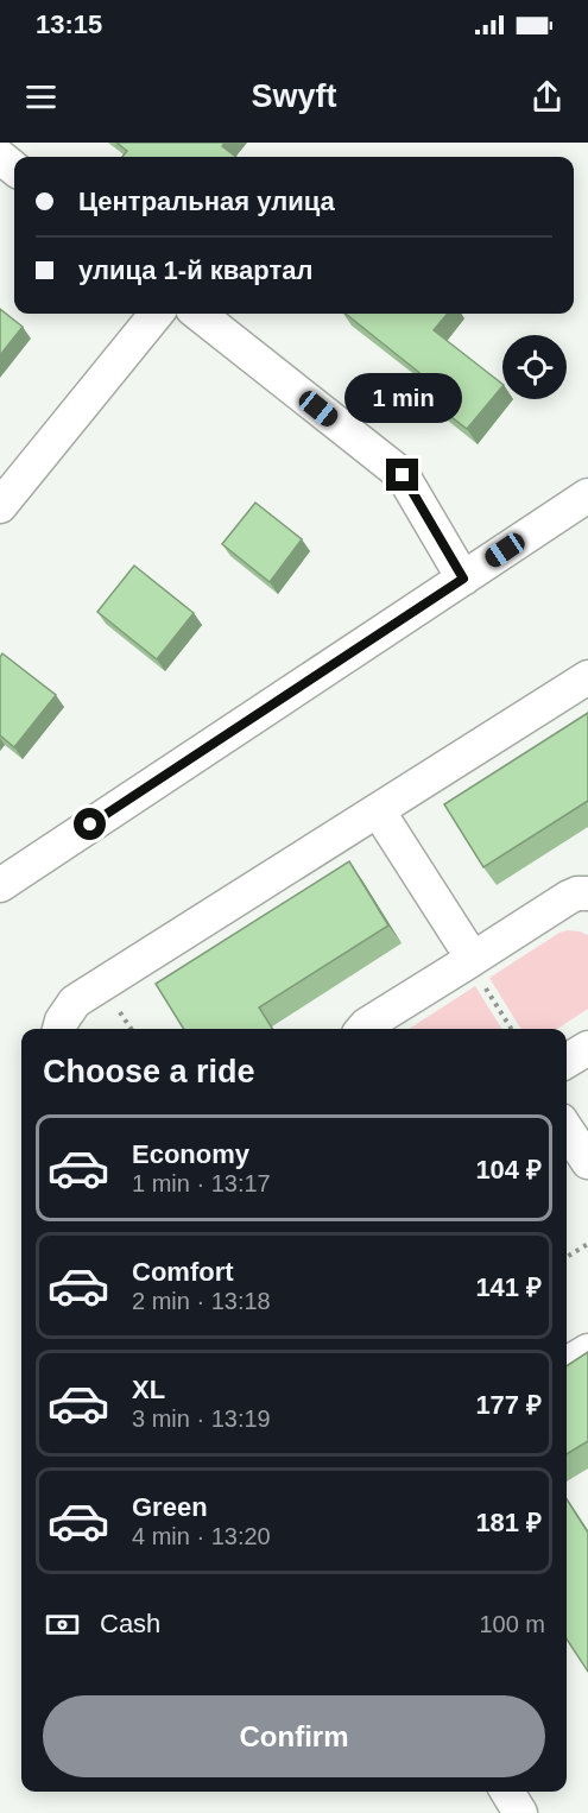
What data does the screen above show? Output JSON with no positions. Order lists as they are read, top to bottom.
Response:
{
  "page": {
    "status": "13:15",
    "header": "Swyft",
    "banner": ["Центральная улица", "улица 1-й квартал"],
    "bubble": "1 min",
    "heading": "Choose a ride",
    "list": [
      {
        "name": "Economy",
        "note": "1 min · 13:17",
        "value": "104 ₽"
      },
      {
        "name": "Comfort",
        "note": "2 min · 13:18",
        "value": "141 ₽"
      },
      {
        "name": "XL",
        "note": "3 min · 13:19",
        "value": "177 ₽"
      },
      {
        "name": "Green",
        "note": "4 min · 13:20",
        "value": "181 ₽"
      }
    ],
    "pay": ["Cash", "100 m"],
    "buttons": "Confirm"
  }
}
